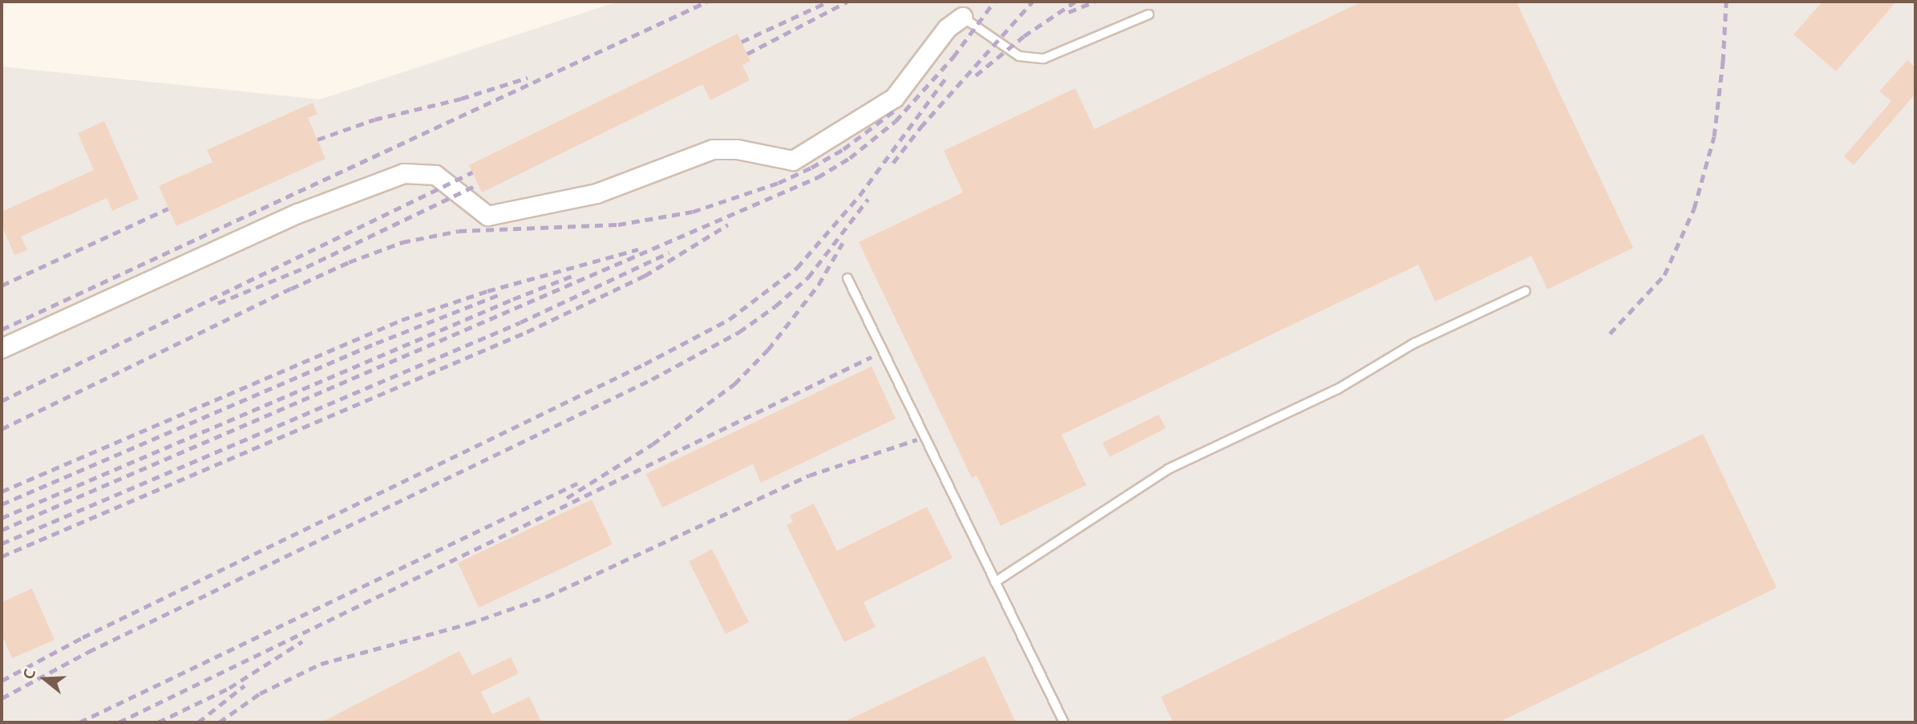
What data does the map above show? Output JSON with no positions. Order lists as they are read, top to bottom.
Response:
{
  "north": "left"
}
